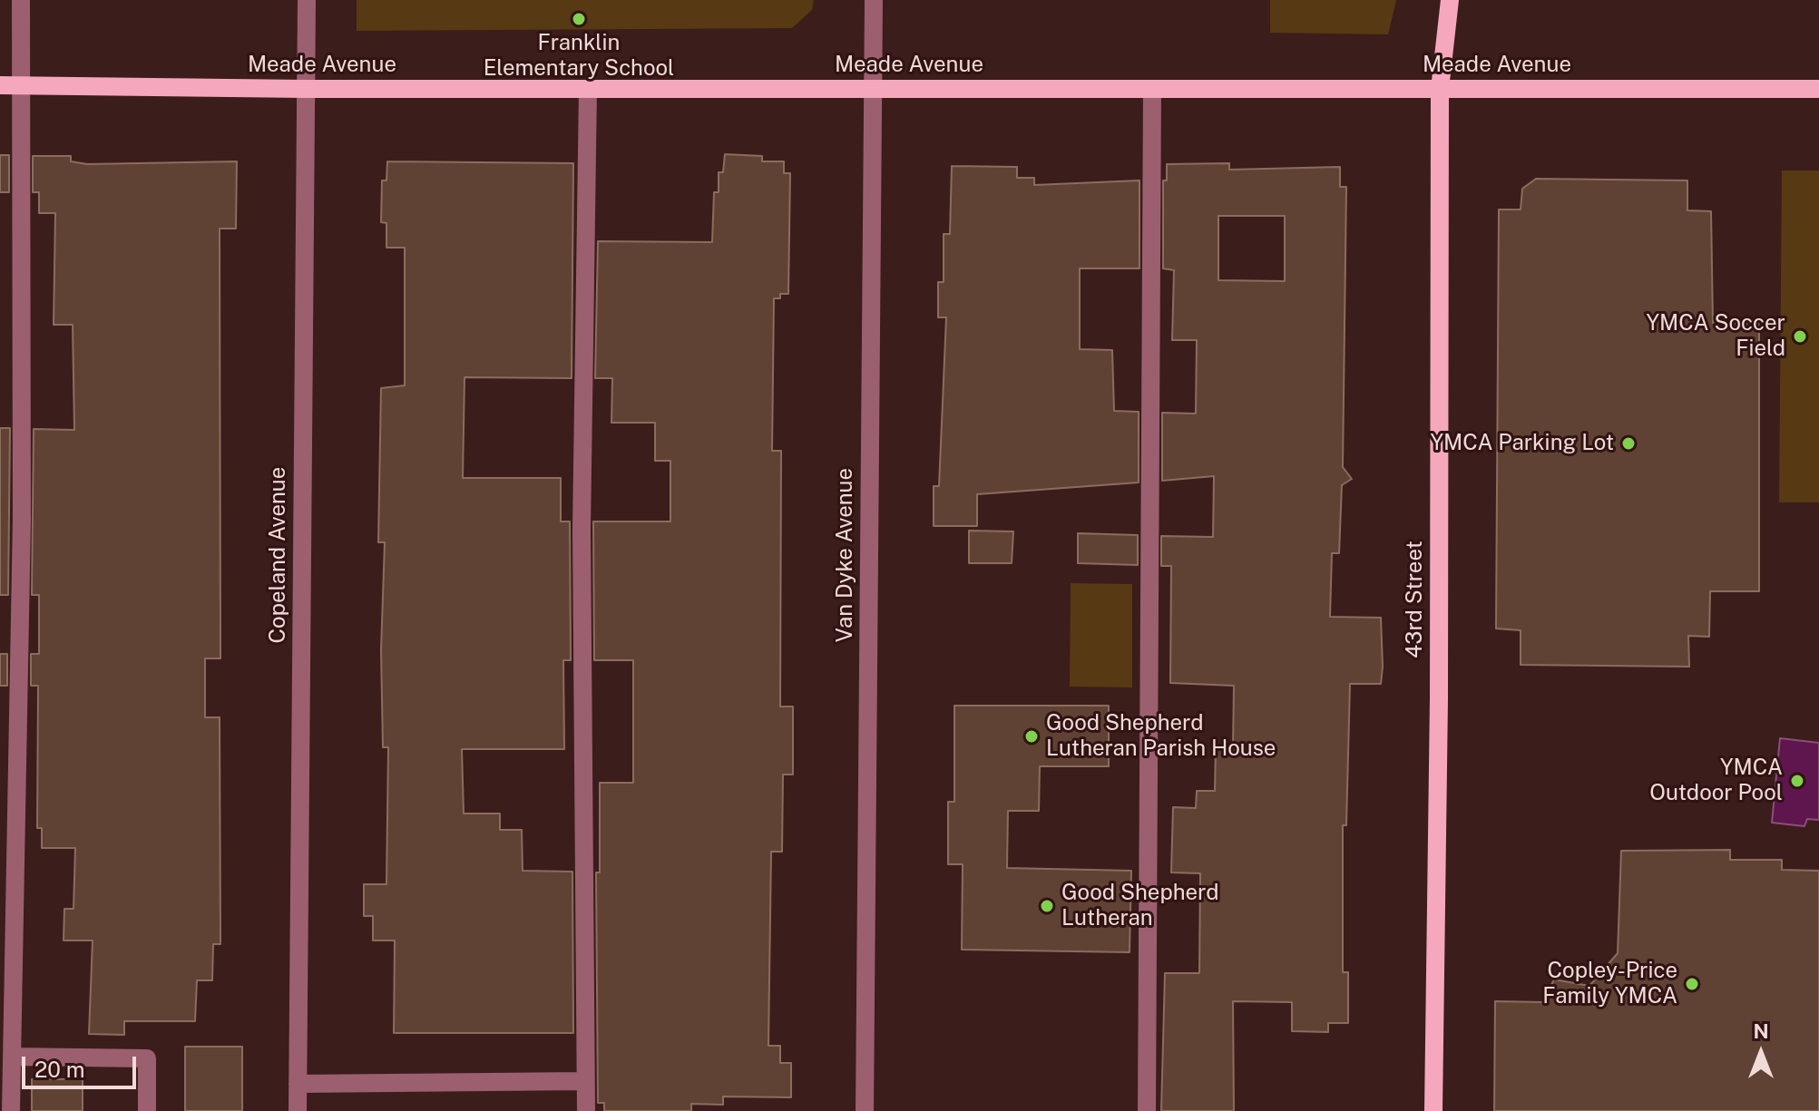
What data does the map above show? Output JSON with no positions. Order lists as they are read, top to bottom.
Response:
{
  "streets": {
    "main road": ["Meade Avenue", "43rd Street"],
    "street": ["Copeland Avenue", "Van Dyke Avenue"]
  },
  "crossings": [
    ["Meade Avenue", "Copeland Avenue"],
    ["Meade Avenue", "Van Dyke Avenue"],
    ["Meade Avenue", "43rd Street"]
  ],
  "places": [
    "Franklin Elementary School",
    "YMCA Soccer Field",
    "YMCA Parking Lot",
    "Good Shepherd Lutheran Parish House",
    "YMCA Outdoor Pool",
    "Good Shepherd Lutheran",
    "Copley-Price Family YMCA"
  ],
  "scale_bar": "20 m",
  "north": "top"
}
